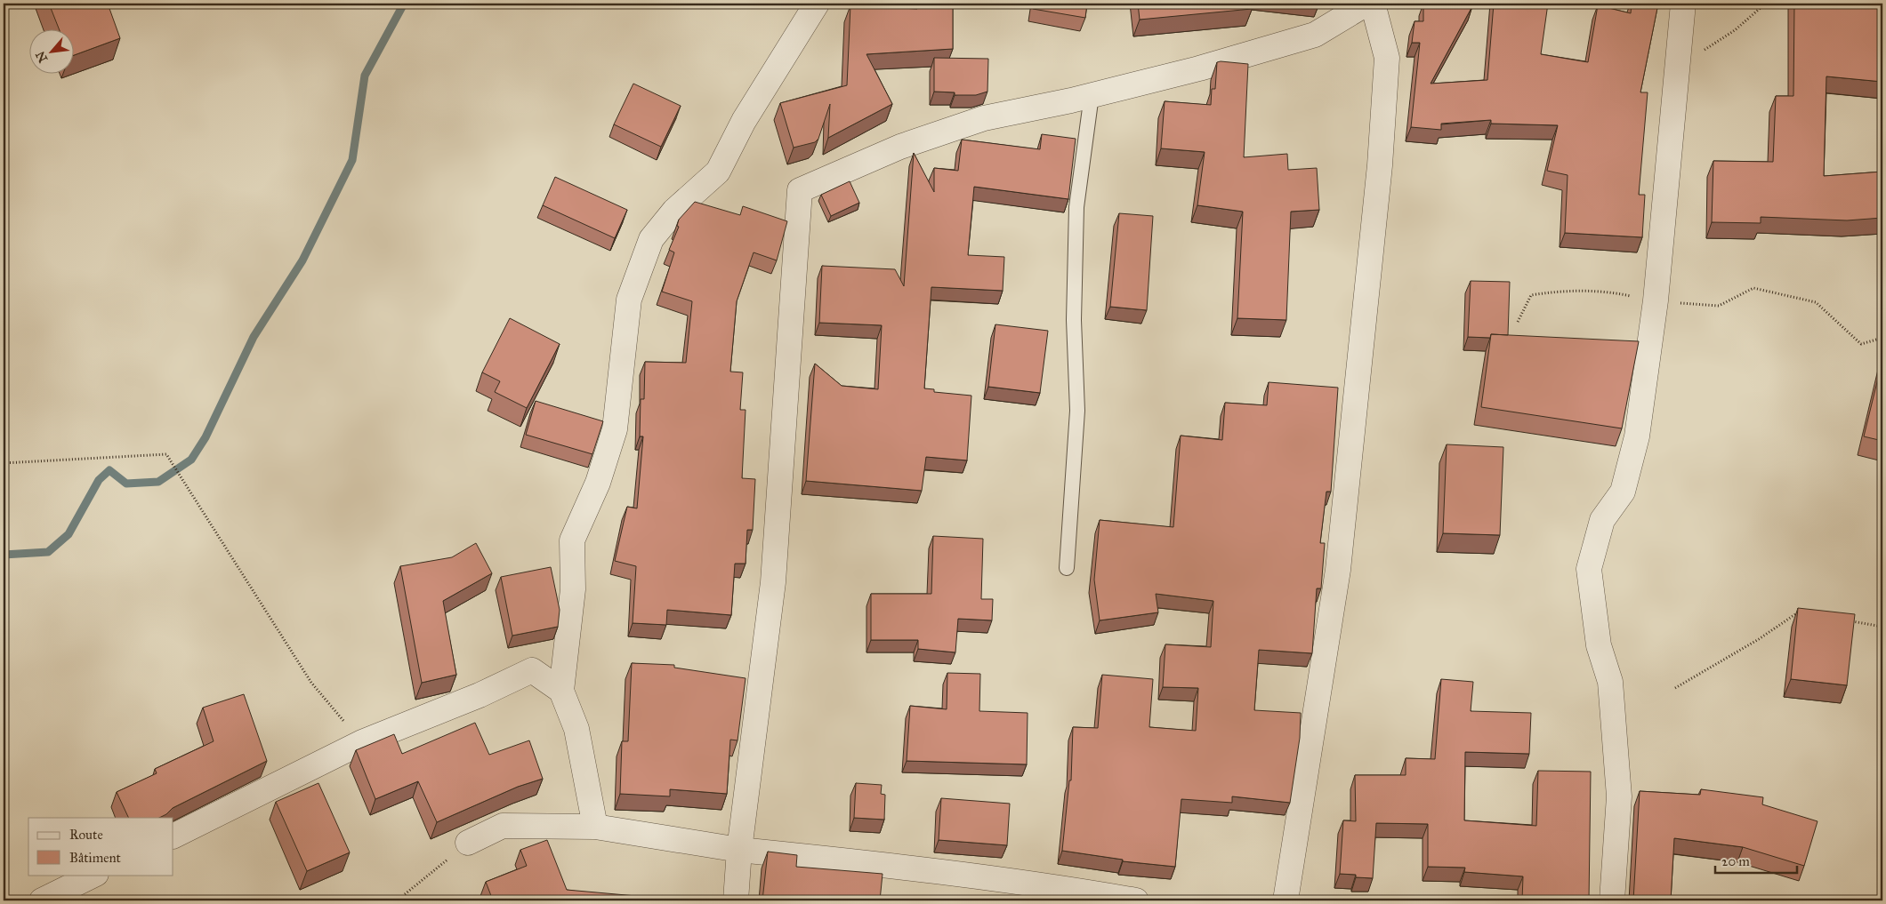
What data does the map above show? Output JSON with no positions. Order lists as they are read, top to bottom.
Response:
{
  "legend": ["Route", "Bâtiment"],
  "scale_bar": "20 m",
  "north": "bottom left"
}
